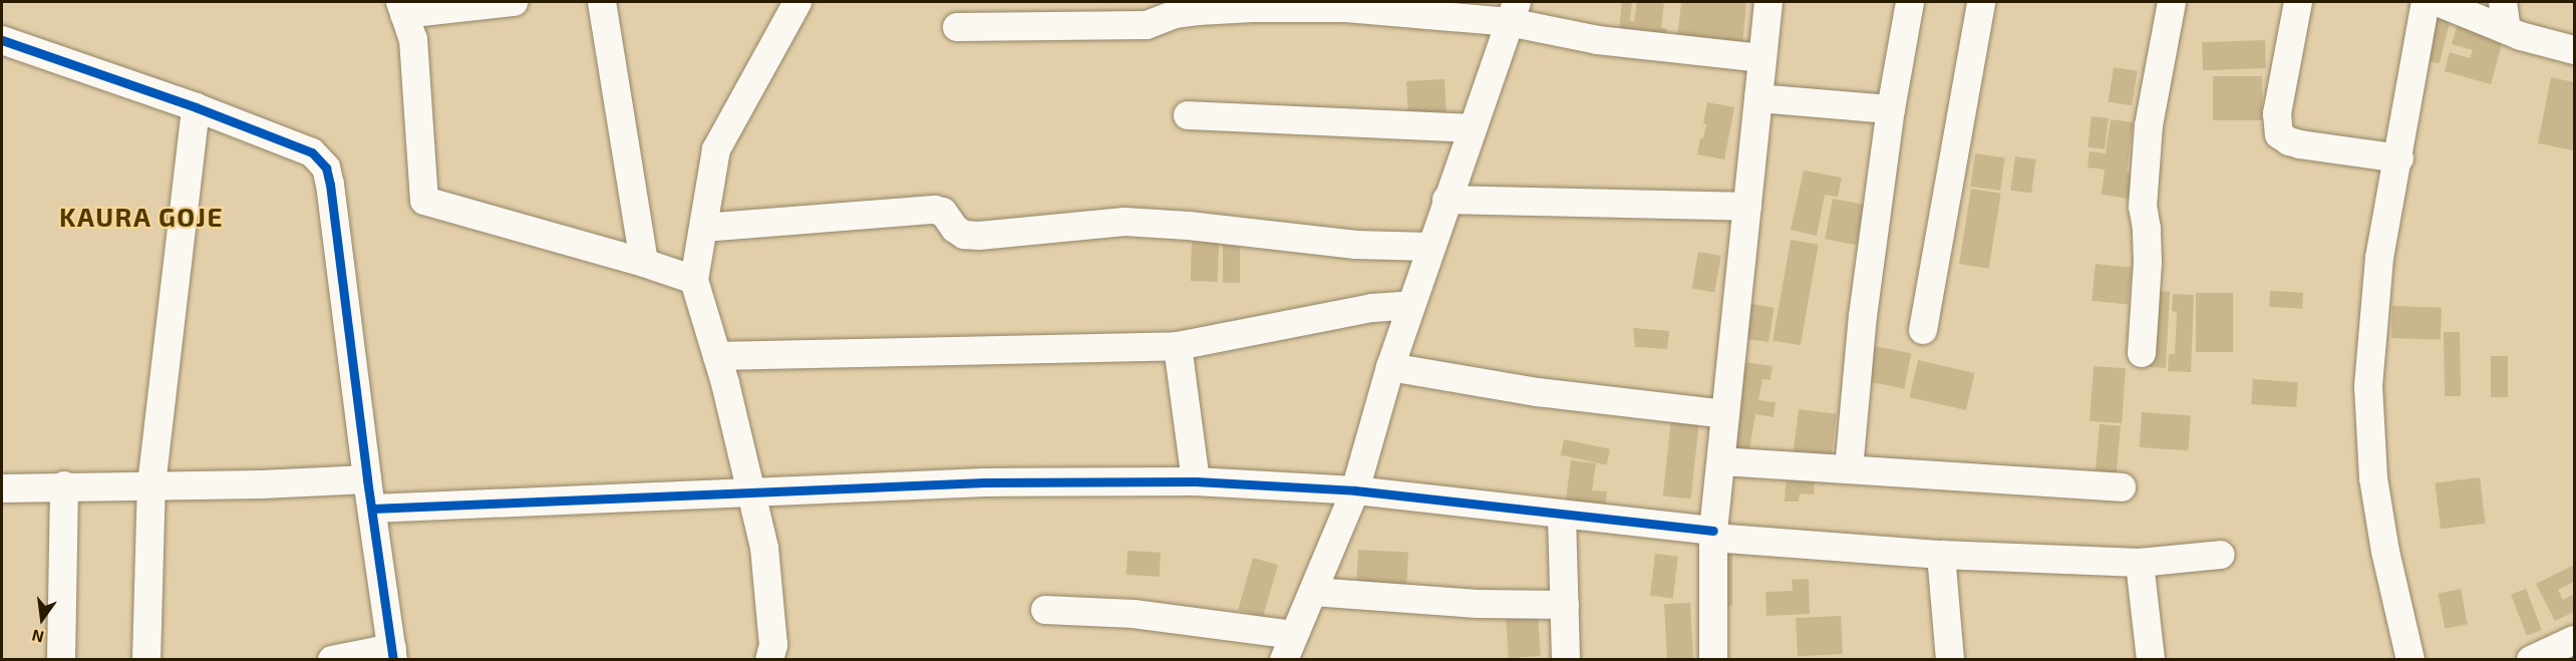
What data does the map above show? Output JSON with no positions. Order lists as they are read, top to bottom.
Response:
{
  "districts": ["KAURA GOJE"],
  "north": "bottom"
}
